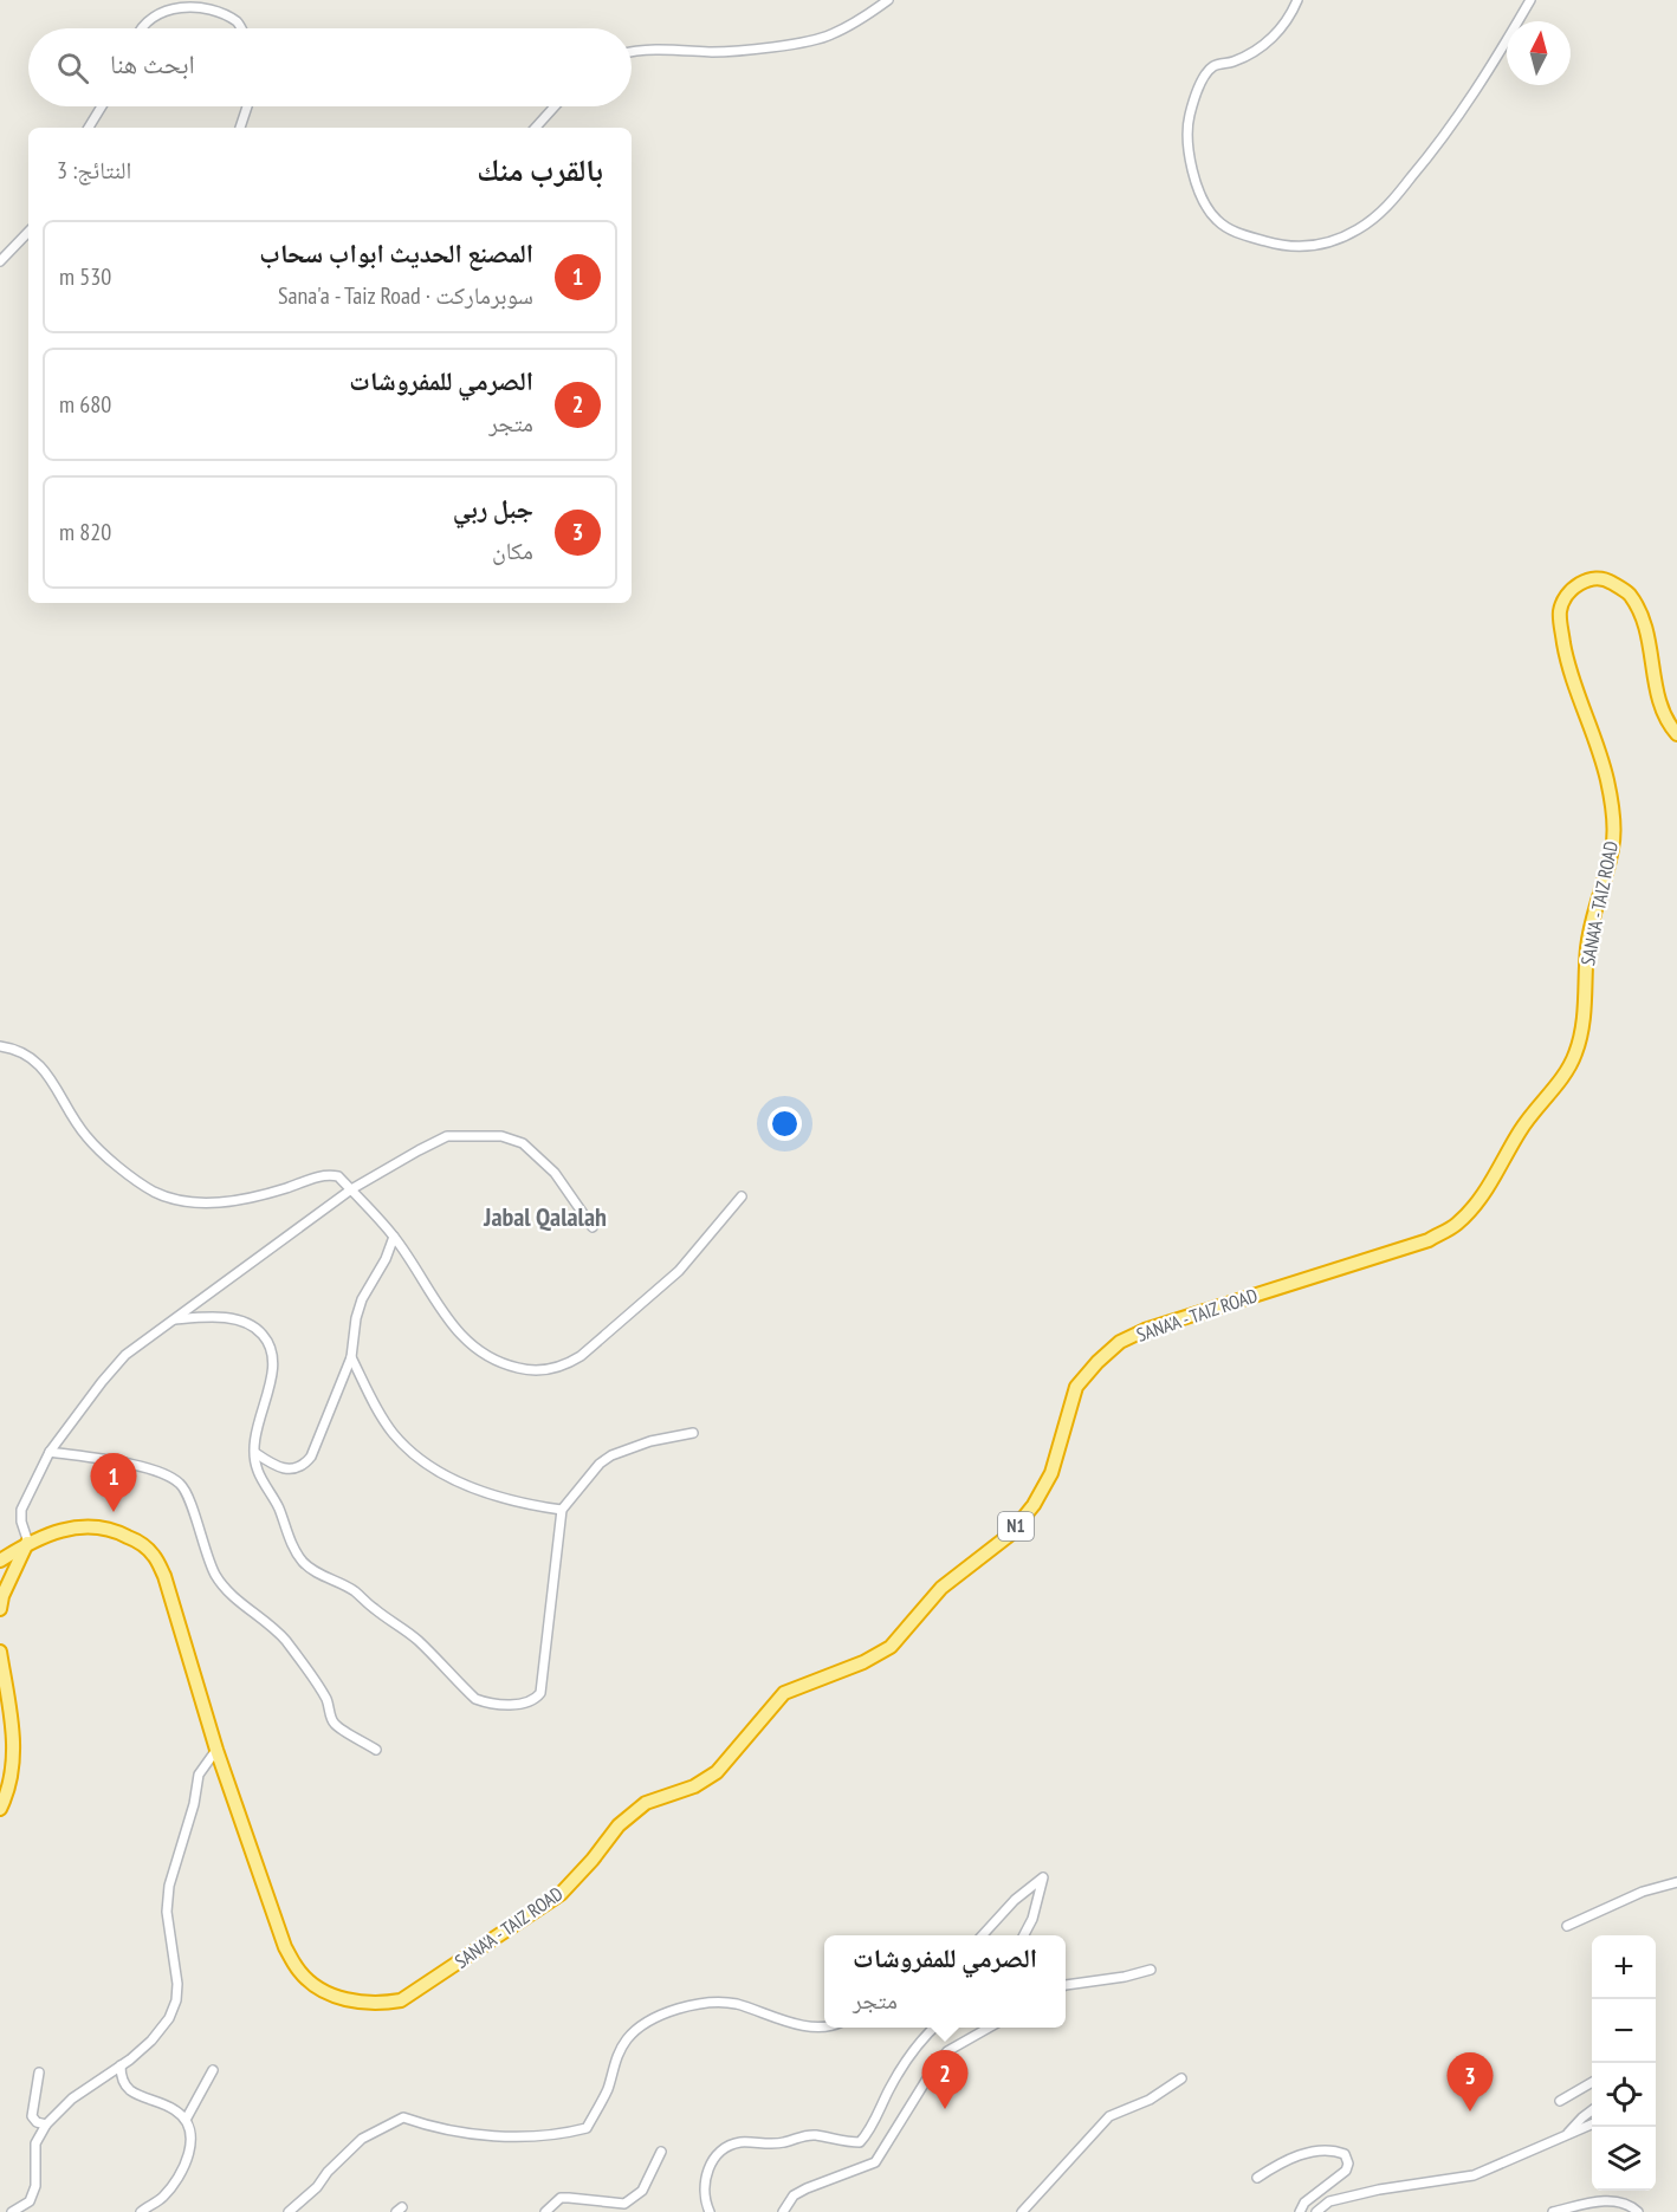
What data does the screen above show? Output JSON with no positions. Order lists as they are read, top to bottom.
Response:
{
  "streets": {
    "highway": ["SANA'A - TAIZ ROAD", "N1"]
  },
  "districts": ["Jabal Qalalah"],
  "north": "top",
  "page": {
    "search": "ابحث هنا",
    "heading": ["بالقرب منك", "النتائج: 3"],
    "list": [
      {
        "mark": "1",
        "name": "المصنع الحديث ابواب سحاب",
        "note": "سوبرماركت · Sana'a - Taiz Road",
        "value": "530 m"
      },
      {
        "mark": "2",
        "name": "الصرمي للمفروشات",
        "note": "متجر",
        "value": "680 m"
      },
      {
        "mark": "3",
        "name": "جبل ربي",
        "note": "مكان",
        "value": "820 m"
      }
    ],
    "pins": ["1", "2", "3"],
    "map_buttons": ["+", "−"],
    "popup": ["الصرمي للمفروشات", "متجر"]
  }
}
